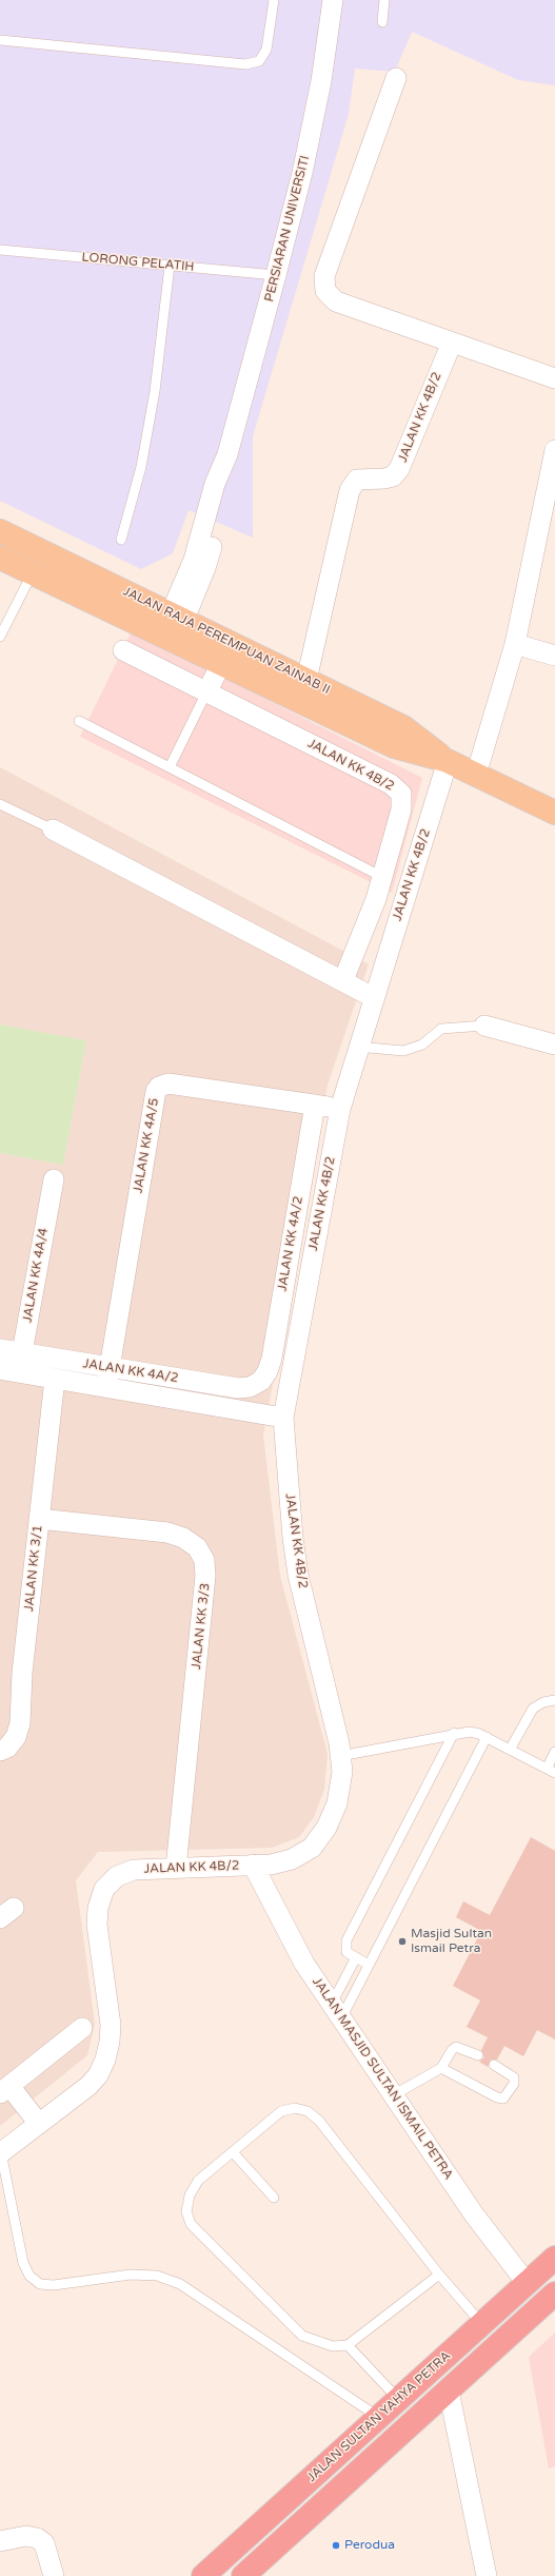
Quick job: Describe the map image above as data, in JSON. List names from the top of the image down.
{
  "streets": {
    "highway": ["JALAN SULTAN YAHYA PETRA"],
    "main road": ["JALAN RAJA PEREMPUAN ZAINAB II"],
    "street": [
      "PERSIARAN UNIVERSITI",
      "JALAN KK 4B/2",
      "JALAN KK 4A/5",
      "JALAN KK 4A/2",
      "JALAN KK 4A/4",
      "JALAN KK 3/1",
      "JALAN KK 3/3",
      "JALAN MASJID SULTAN ISMAIL PETRA"
    ],
    "lane": ["LORONG PELATIH"]
  },
  "crossings": [
    ["PERSIARAN UNIVERSITI", "LORONG PELATIH"],
    ["PERSIARAN UNIVERSITI", "JALAN RAJA PEREMPUAN ZAINAB II"],
    ["JALAN KK 4B/2", "JALAN RAJA PEREMPUAN ZAINAB II"],
    ["JALAN KK 4B/2", "JALAN KK 4A/5"],
    ["JALAN KK 4B/2", "JALAN KK 3/3"],
    ["JALAN KK 4B/2", "JALAN MASJID SULTAN ISMAIL PETRA"],
    ["JALAN KK 4A/5", "JALAN KK 4A/2"],
    ["JALAN KK 4A/2", "JALAN KK 4A/4"],
    ["JALAN KK 3/1", "JALAN KK 3/3"],
    ["JALAN MASJID SULTAN ISMAIL PETRA", "JALAN SULTAN YAHYA PETRA"]
  ],
  "places": ["Masjid Sultan Ismail Petra", "Perodua"]
}
